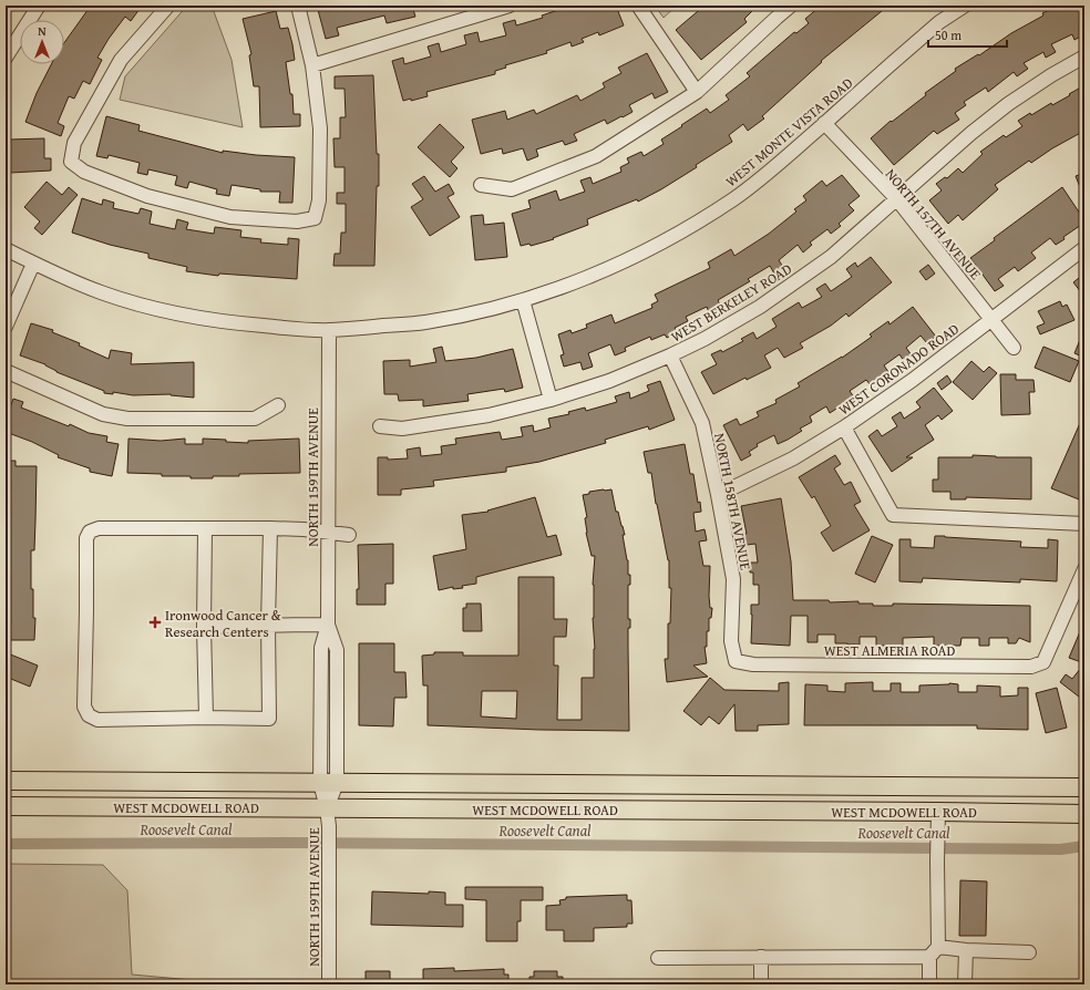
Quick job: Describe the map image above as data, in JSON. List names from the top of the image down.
{
  "streets": {
    "main road": ["WEST MCDOWELL ROAD"],
    "street": [
      "WEST MONTE VISTA ROAD",
      "NORTH 157TH AVENUE",
      "WEST BERKELEY ROAD",
      "WEST CORONADO ROAD",
      "NORTH 159TH AVENUE",
      "NORTH 158TH AVENUE",
      "WEST ALMERIA ROAD"
    ]
  },
  "crossings": [
    ["WEST MONTE VISTA ROAD", "NORTH 157TH AVENUE"],
    ["WEST MONTE VISTA ROAD", "NORTH 159TH AVENUE"],
    ["NORTH 157TH AVENUE", "WEST BERKELEY ROAD"],
    ["NORTH 157TH AVENUE", "WEST CORONADO ROAD"],
    ["WEST BERKELEY ROAD", "NORTH 158TH AVENUE"],
    ["WEST CORONADO ROAD", "NORTH 158TH AVENUE"],
    ["NORTH 159TH AVENUE", "WEST MCDOWELL ROAD"],
    ["NORTH 158TH AVENUE", "WEST ALMERIA ROAD"]
  ],
  "water": ["Roosevelt Canal"],
  "places": {
    "health": ["Ironwood Cancer & Research Centers"]
  },
  "scale_bar": "50 m",
  "north": "top"
}
